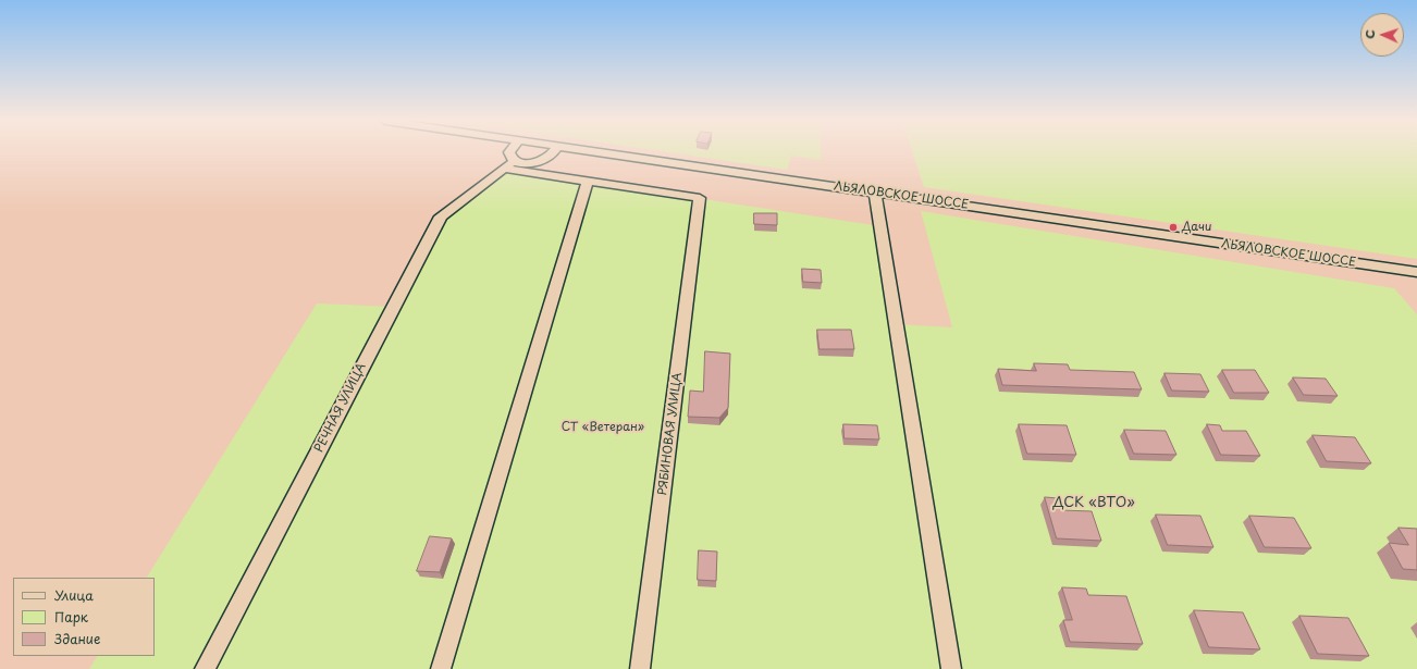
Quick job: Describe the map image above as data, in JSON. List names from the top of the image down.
{
  "streets": {
    "street": ["ЛЬЯЛОВСКОЕ ШОССЕ", "РЕЧНАЯ УЛИЦА", "РЯБИНОВАЯ УЛИЦА"]
  },
  "parks": ["СТ «Ветеран»", "ДСК «ВТО»"],
  "places": ["Дачи"],
  "legend": ["Улица", "Парк", "Здание"],
  "north": "left"
}
